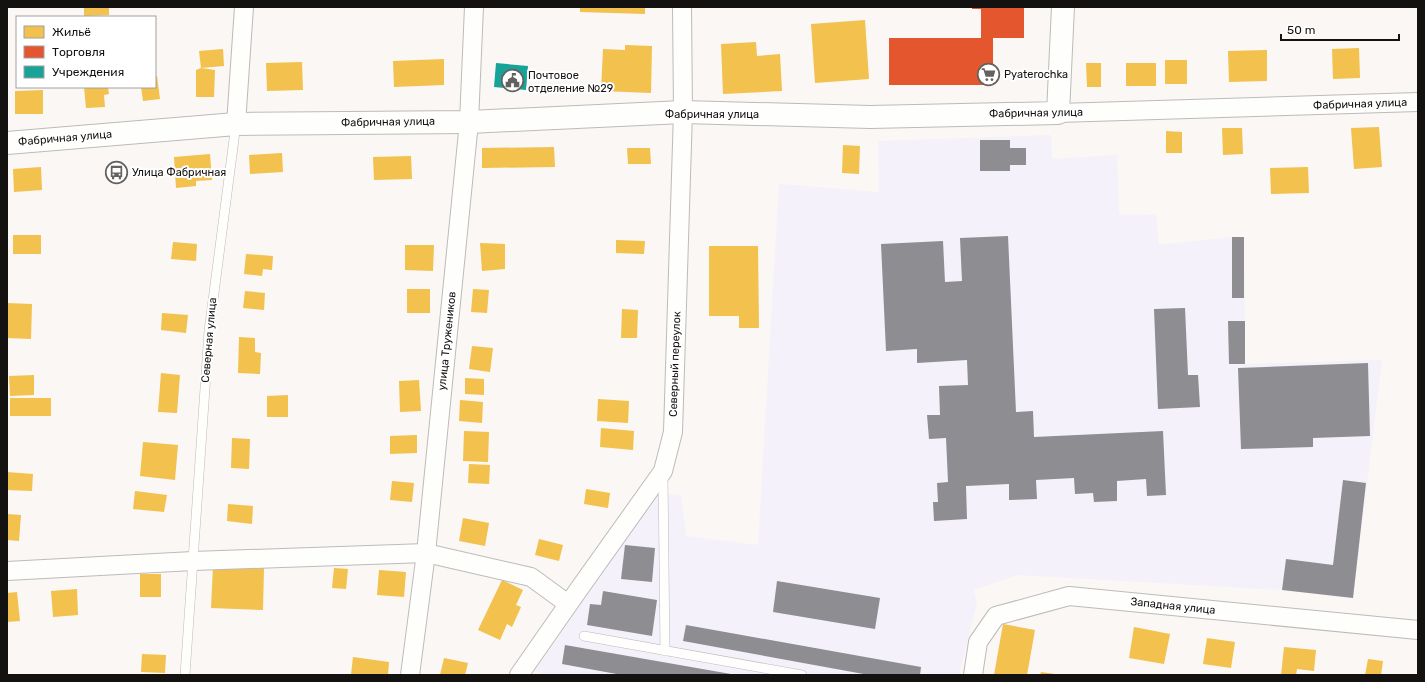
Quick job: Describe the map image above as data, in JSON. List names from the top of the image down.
{
  "streets": {
    "street": [
      "Фабричная улица",
      "Северная улица",
      "улица Тружеников",
      "Северный переулок",
      "Западная улица"
    ]
  },
  "crossings": [
    ["Фабричная улица", "Северная улица"],
    ["Фабричная улица", "улица Тружеников"],
    ["Фабричная улица", "Северный переулок"]
  ],
  "places": {
    "supermarket": ["Pyaterochka"],
    "public building": ["Почтовое отделение №29"],
    "bus stop": ["Улица Фабричная"]
  },
  "legend": ["Жильё", "Торговля", "Учреждения"],
  "scale_bar": "50 m"
}
